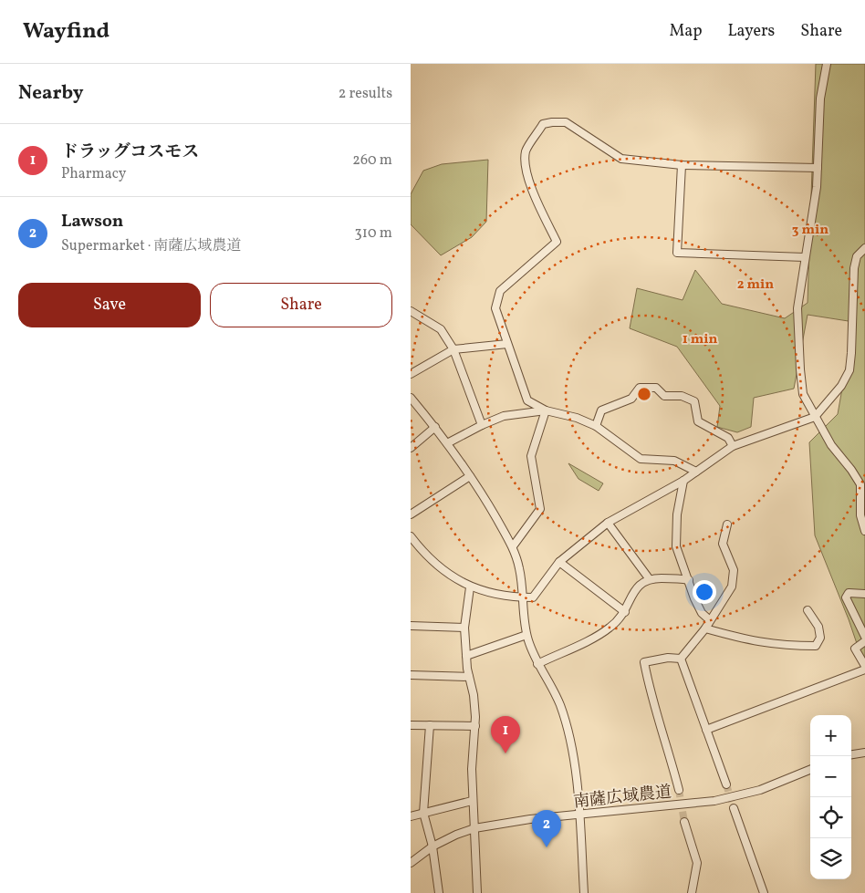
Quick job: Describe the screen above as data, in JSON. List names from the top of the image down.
{
  "streets": {
    "street": ["南薩広域農道"]
  },
  "page": {
    "header": "Wayfind",
    "nav": ["Map", "Layers", "Share"],
    "heading": ["Nearby", "2 results"],
    "list": [
      {
        "mark": "1",
        "name": "ドラッグコスモス",
        "note": "Pharmacy",
        "value": "260 m"
      },
      {
        "mark": "2",
        "name": "Lawson",
        "note": "Supermarket · 南薩広域農道",
        "value": "310 m"
      }
    ],
    "buttons": ["Save", "Share"],
    "map_buttons": ["+", "−"],
    "pins": ["1", "2"]
  },
  "rings": ["3 min", "2 min", "1 min"]
}
